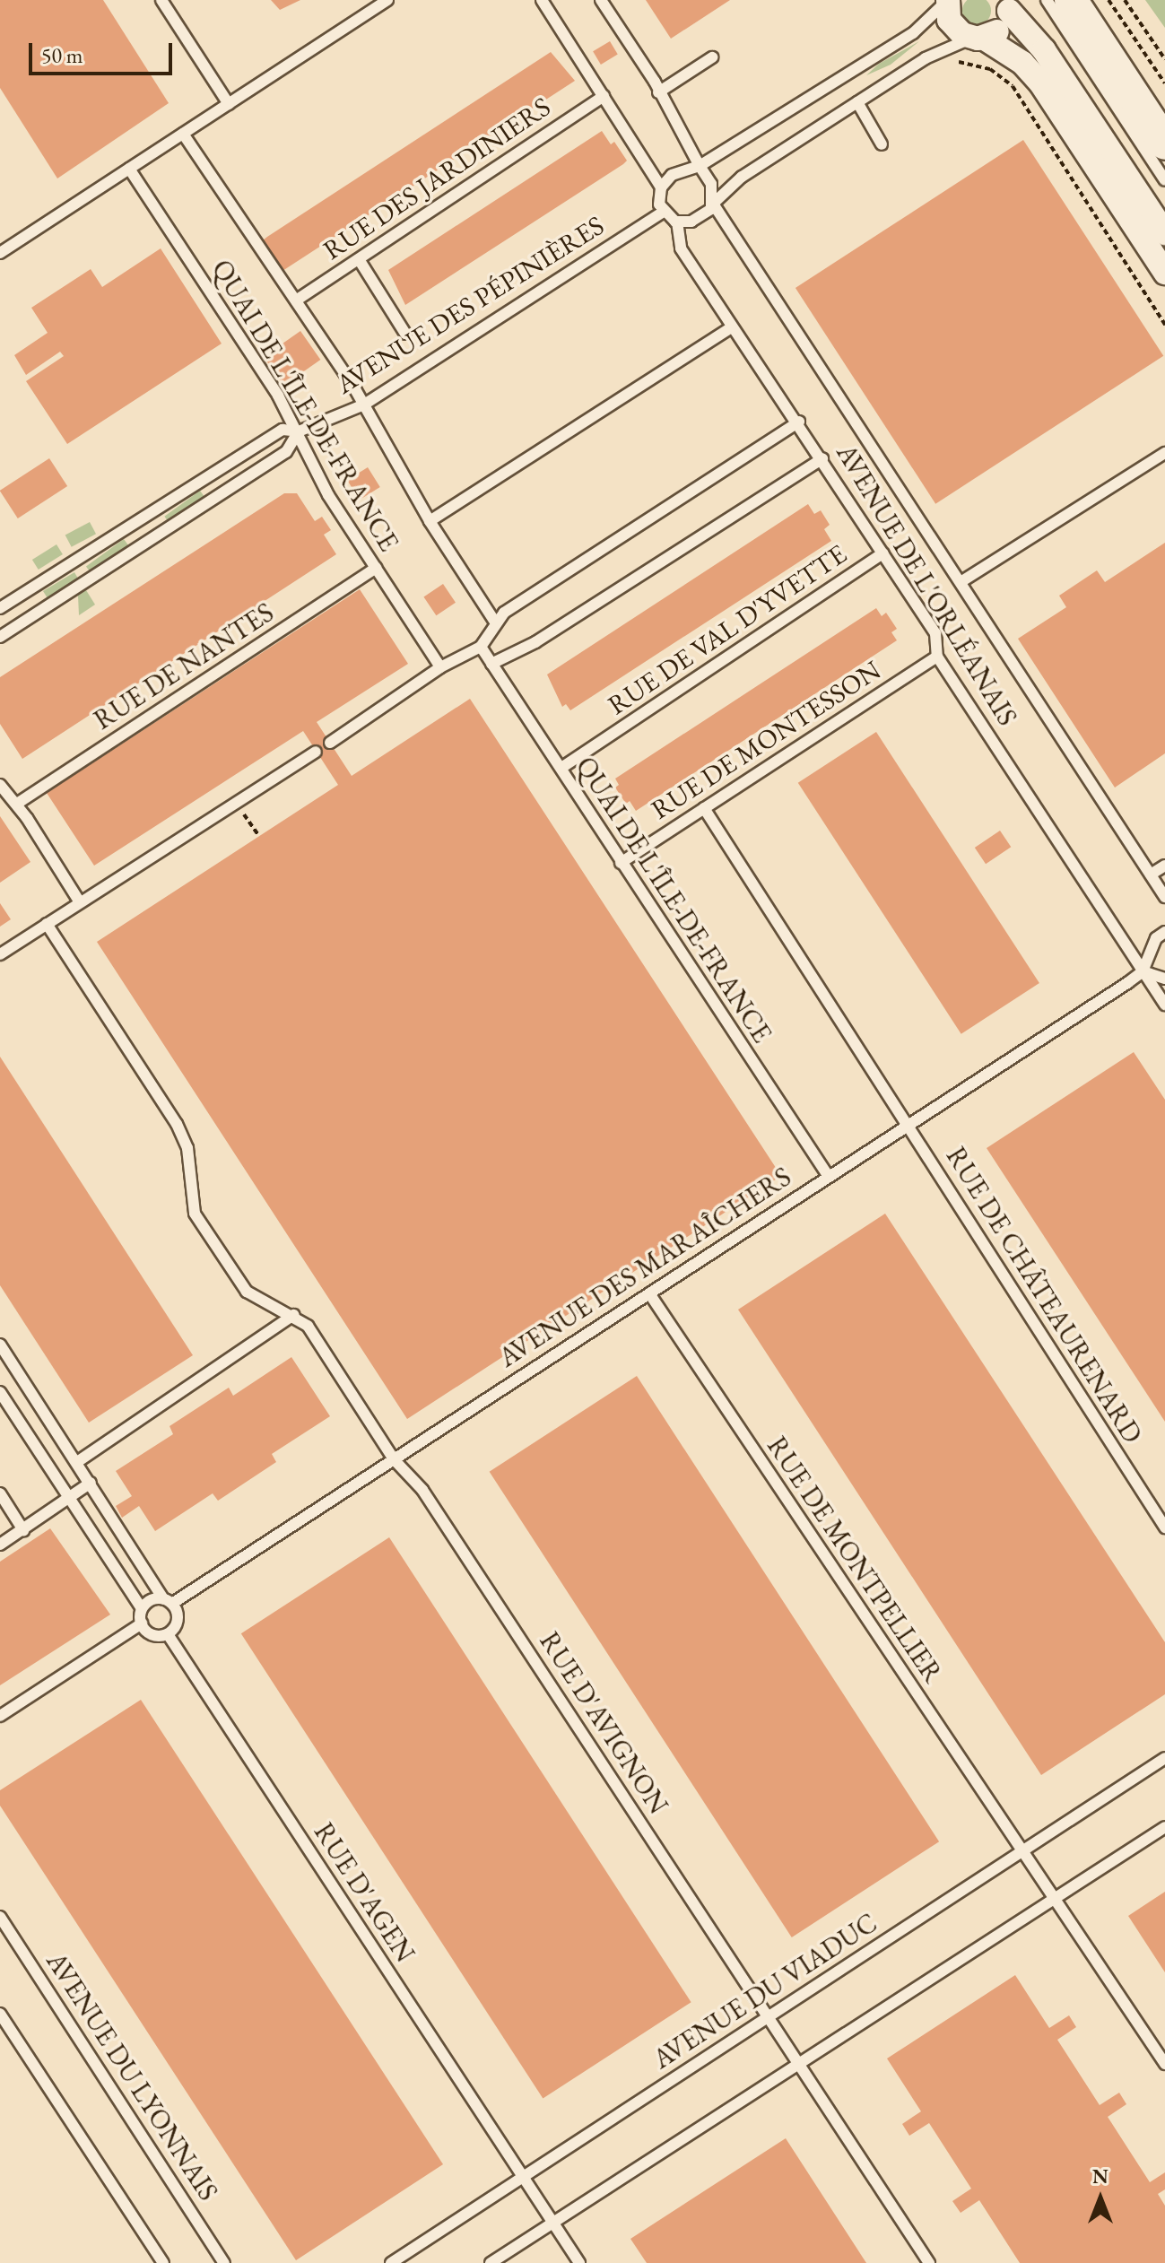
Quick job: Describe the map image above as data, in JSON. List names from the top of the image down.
{
  "streets": {
    "lane": [
      "RUE DES JARDINIERS",
      "AVENUE DES PÉPINIÈRES",
      "QUAI DE L'ÎLE-DE-FRANCE",
      "AVENUE DE L'ORLÉANAIS",
      "RUE DE VAL D'YVETTE",
      "RUE DE NANTES",
      "RUE DE MONTESSON",
      "AVENUE DES MARAÎCHERS",
      "RUE DE CHÂTEAURENARD",
      "RUE DE MONTPELLIER",
      "RUE D'AVIGNON",
      "RUE D'AGEN",
      "AVENUE DU VIADUC",
      "AVENUE DU LYONNAIS"
    ]
  },
  "crossings": [
    ["RUE DES JARDINIERS", "QUAI DE L'ÎLE-DE-FRANCE"],
    ["AVENUE DES PÉPINIÈRES", "QUAI DE L'ÎLE-DE-FRANCE"],
    ["AVENUE DES PÉPINIÈRES", "AVENUE DE L'ORLÉANAIS"],
    ["QUAI DE L'ÎLE-DE-FRANCE", "RUE DE VAL D'YVETTE"],
    ["QUAI DE L'ÎLE-DE-FRANCE", "RUE DE NANTES"],
    ["QUAI DE L'ÎLE-DE-FRANCE", "RUE DE MONTESSON"],
    ["QUAI DE L'ÎLE-DE-FRANCE", "AVENUE DES MARAÎCHERS"],
    ["AVENUE DE L'ORLÉANAIS", "RUE DE VAL D'YVETTE"],
    ["AVENUE DE L'ORLÉANAIS", "RUE DE MONTESSON"],
    ["AVENUE DE L'ORLÉANAIS", "AVENUE DES MARAÎCHERS"],
    ["RUE DE MONTESSON", "RUE DE CHÂTEAURENARD"],
    ["AVENUE DES MARAÎCHERS", "RUE DE CHÂTEAURENARD"],
    ["AVENUE DES MARAÎCHERS", "RUE DE MONTPELLIER"],
    ["AVENUE DES MARAÎCHERS", "RUE D'AVIGNON"],
    ["AVENUE DES MARAÎCHERS", "RUE D'AGEN"],
    ["RUE DE MONTPELLIER", "AVENUE DU VIADUC"],
    ["RUE D'AVIGNON", "AVENUE DU VIADUC"],
    ["RUE D'AGEN", "AVENUE DU VIADUC"]
  ],
  "scale_bar": "50 m",
  "north": "top"
}
